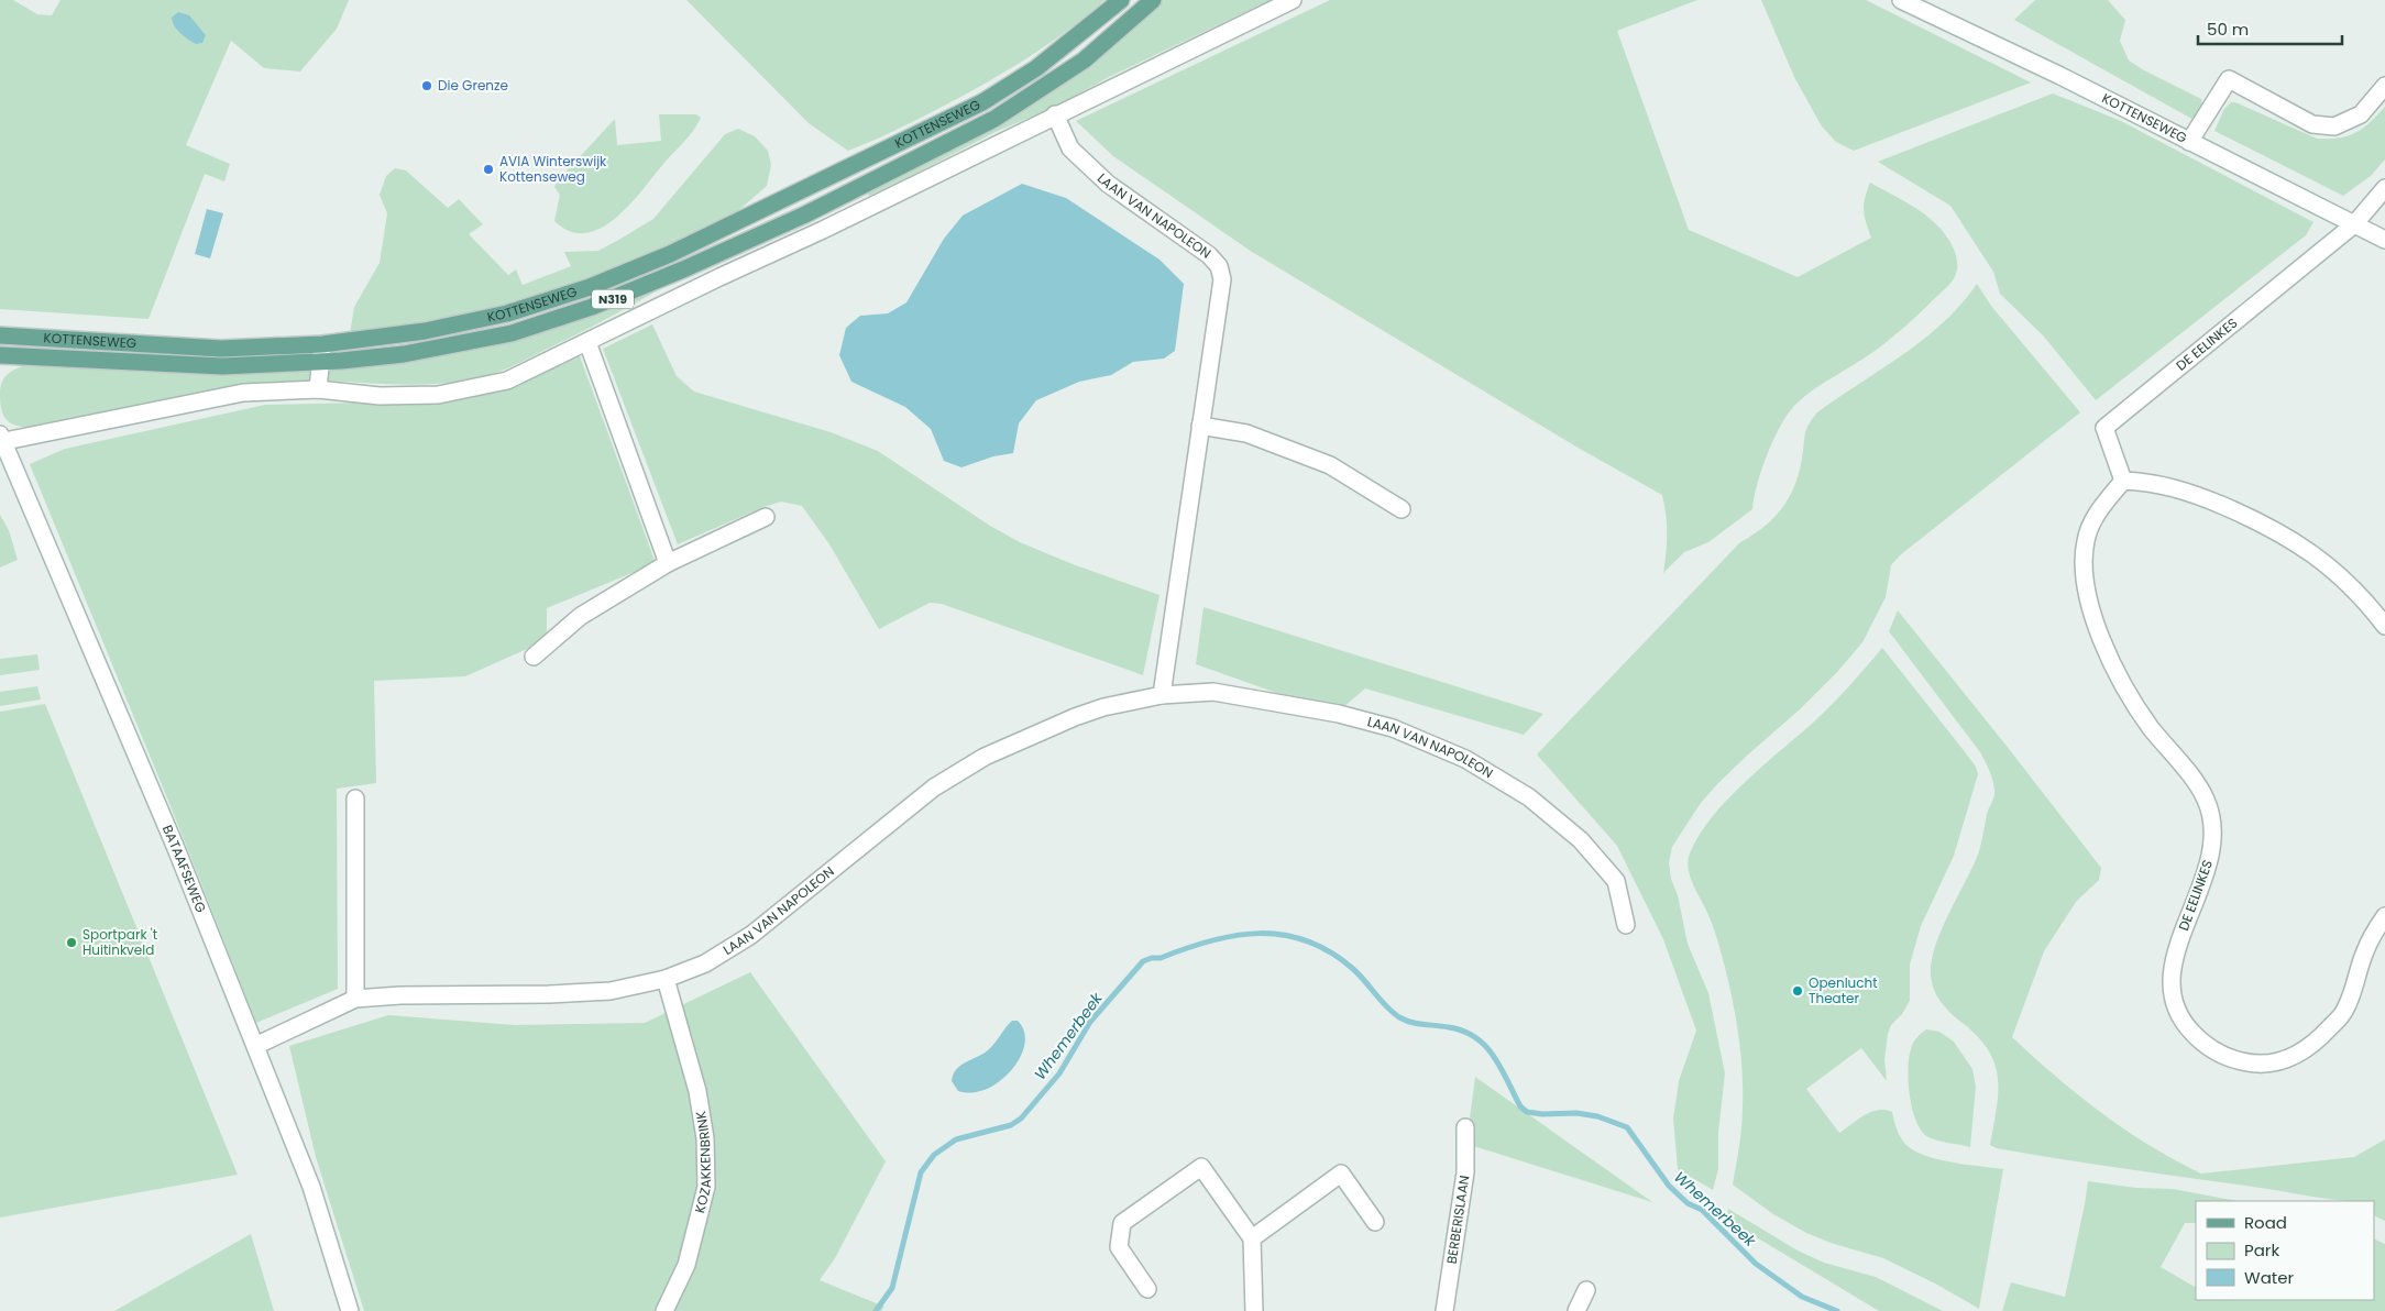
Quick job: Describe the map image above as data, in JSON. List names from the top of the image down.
{
  "streets": {
    "main road": ["KOTTENSEWEG", "N319"],
    "street": [
      "LAAN VAN NAPOLEON",
      "DE EELINKES",
      "BATAAFSEWEG",
      "KOZAKKENBRINK",
      "BERBERISLAAN"
    ]
  },
  "crossings": [
    ["KOTTENSEWEG", "DE EELINKES"],
    ["LAAN VAN NAPOLEON", "BATAAFSEWEG"],
    ["LAAN VAN NAPOLEON", "KOZAKKENBRINK"]
  ],
  "water": ["Whemerbeek"],
  "places": [
    "Die Grenze",
    "AVIA Winterswijk Kottenseweg",
    "Sportpark 't Huitinkveld",
    "Openlucht Theater"
  ],
  "legend": ["Road", "Park", "Water"],
  "scale_bar": "50 m"
}
